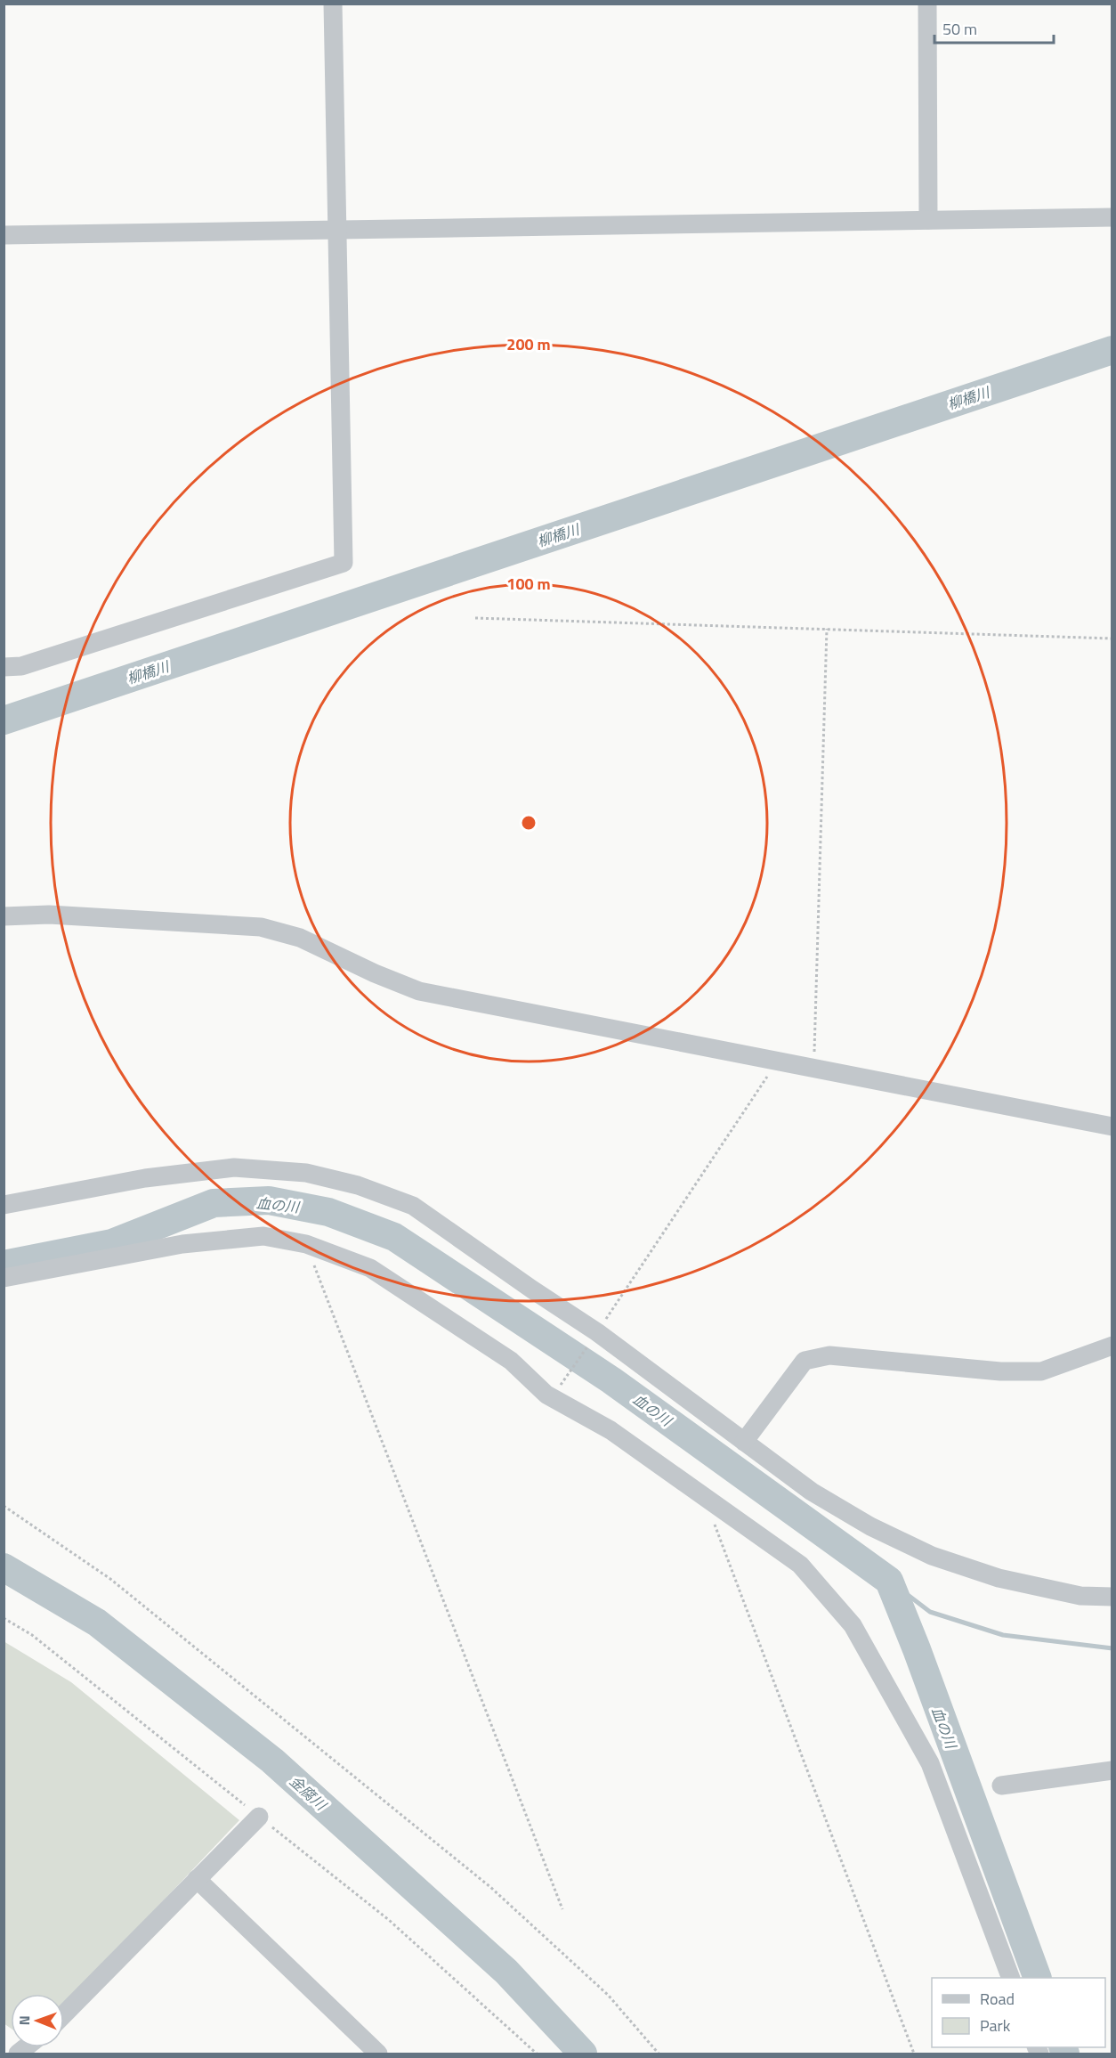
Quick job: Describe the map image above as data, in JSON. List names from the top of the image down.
{
  "water": ["柳橋川", "血の川", "金腐川"],
  "legend": ["Road", "Park"],
  "scale_bar": "50 m",
  "north": "left",
  "rings": ["200 m", "100 m"]
}
